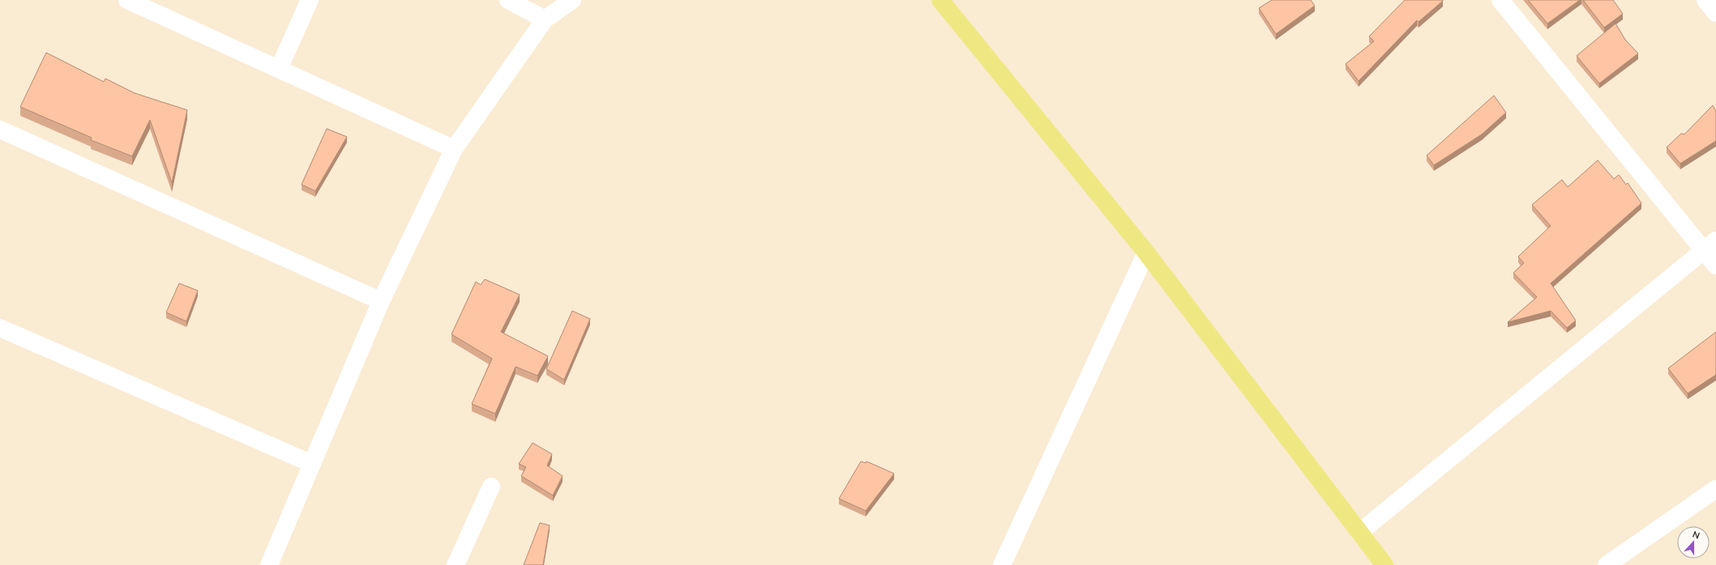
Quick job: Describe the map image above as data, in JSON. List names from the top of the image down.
{
  "north": "top"
}
